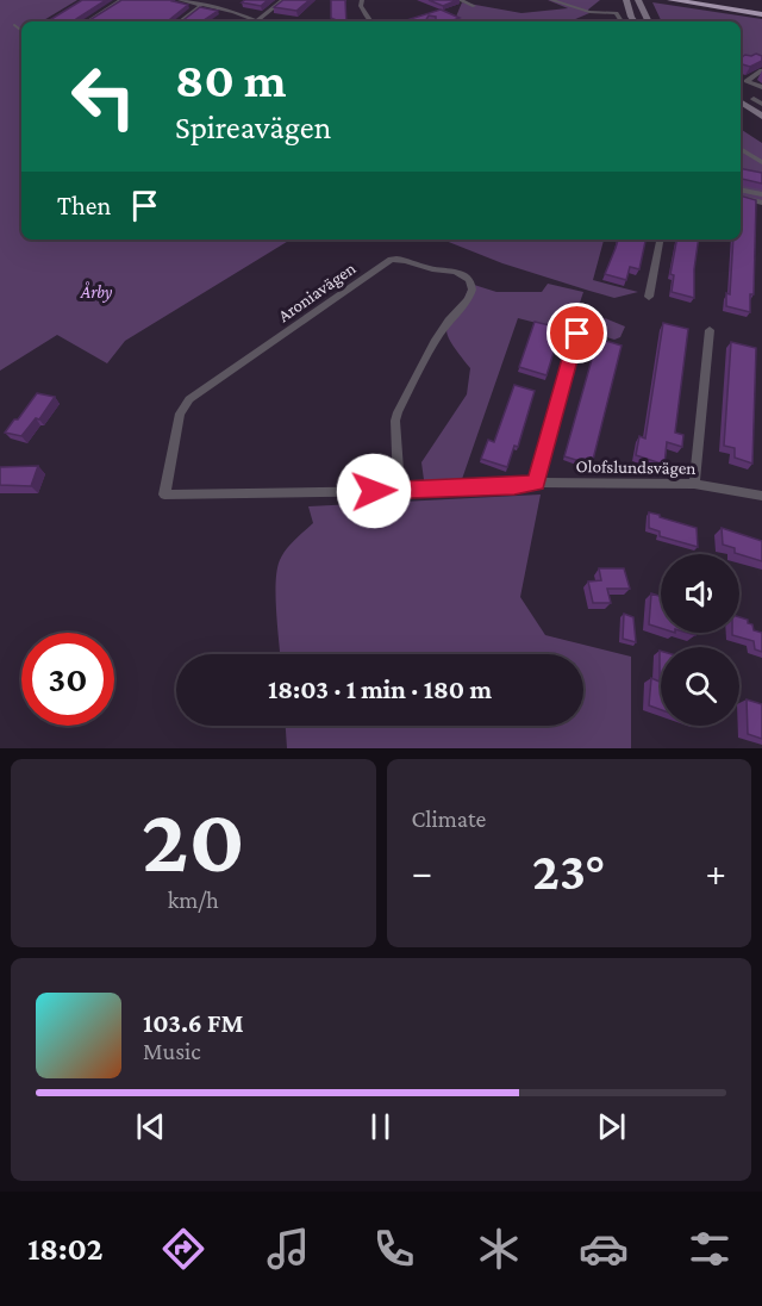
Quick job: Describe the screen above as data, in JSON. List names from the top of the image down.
{
  "streets": {
    "street": ["Aroniavägen", "Olofslundsvägen"]
  },
  "crossings": [
    ["Aroniavägen", "Olofslundsvägen"]
  ],
  "parks": ["Årby"],
  "page": {
    "turn": ["80 m", "Spireavägen"],
    "then": "Then",
    "limit": "30",
    "trip": "18:03 · 1 min · 180 m",
    "tile": [
      ["20", "km/h"],
      "Climate"
    ],
    "heat": ["−", "23°", "+"],
    "song": ["103.6 FM", "Music"],
    "tabs": "18:02"
  }
}
